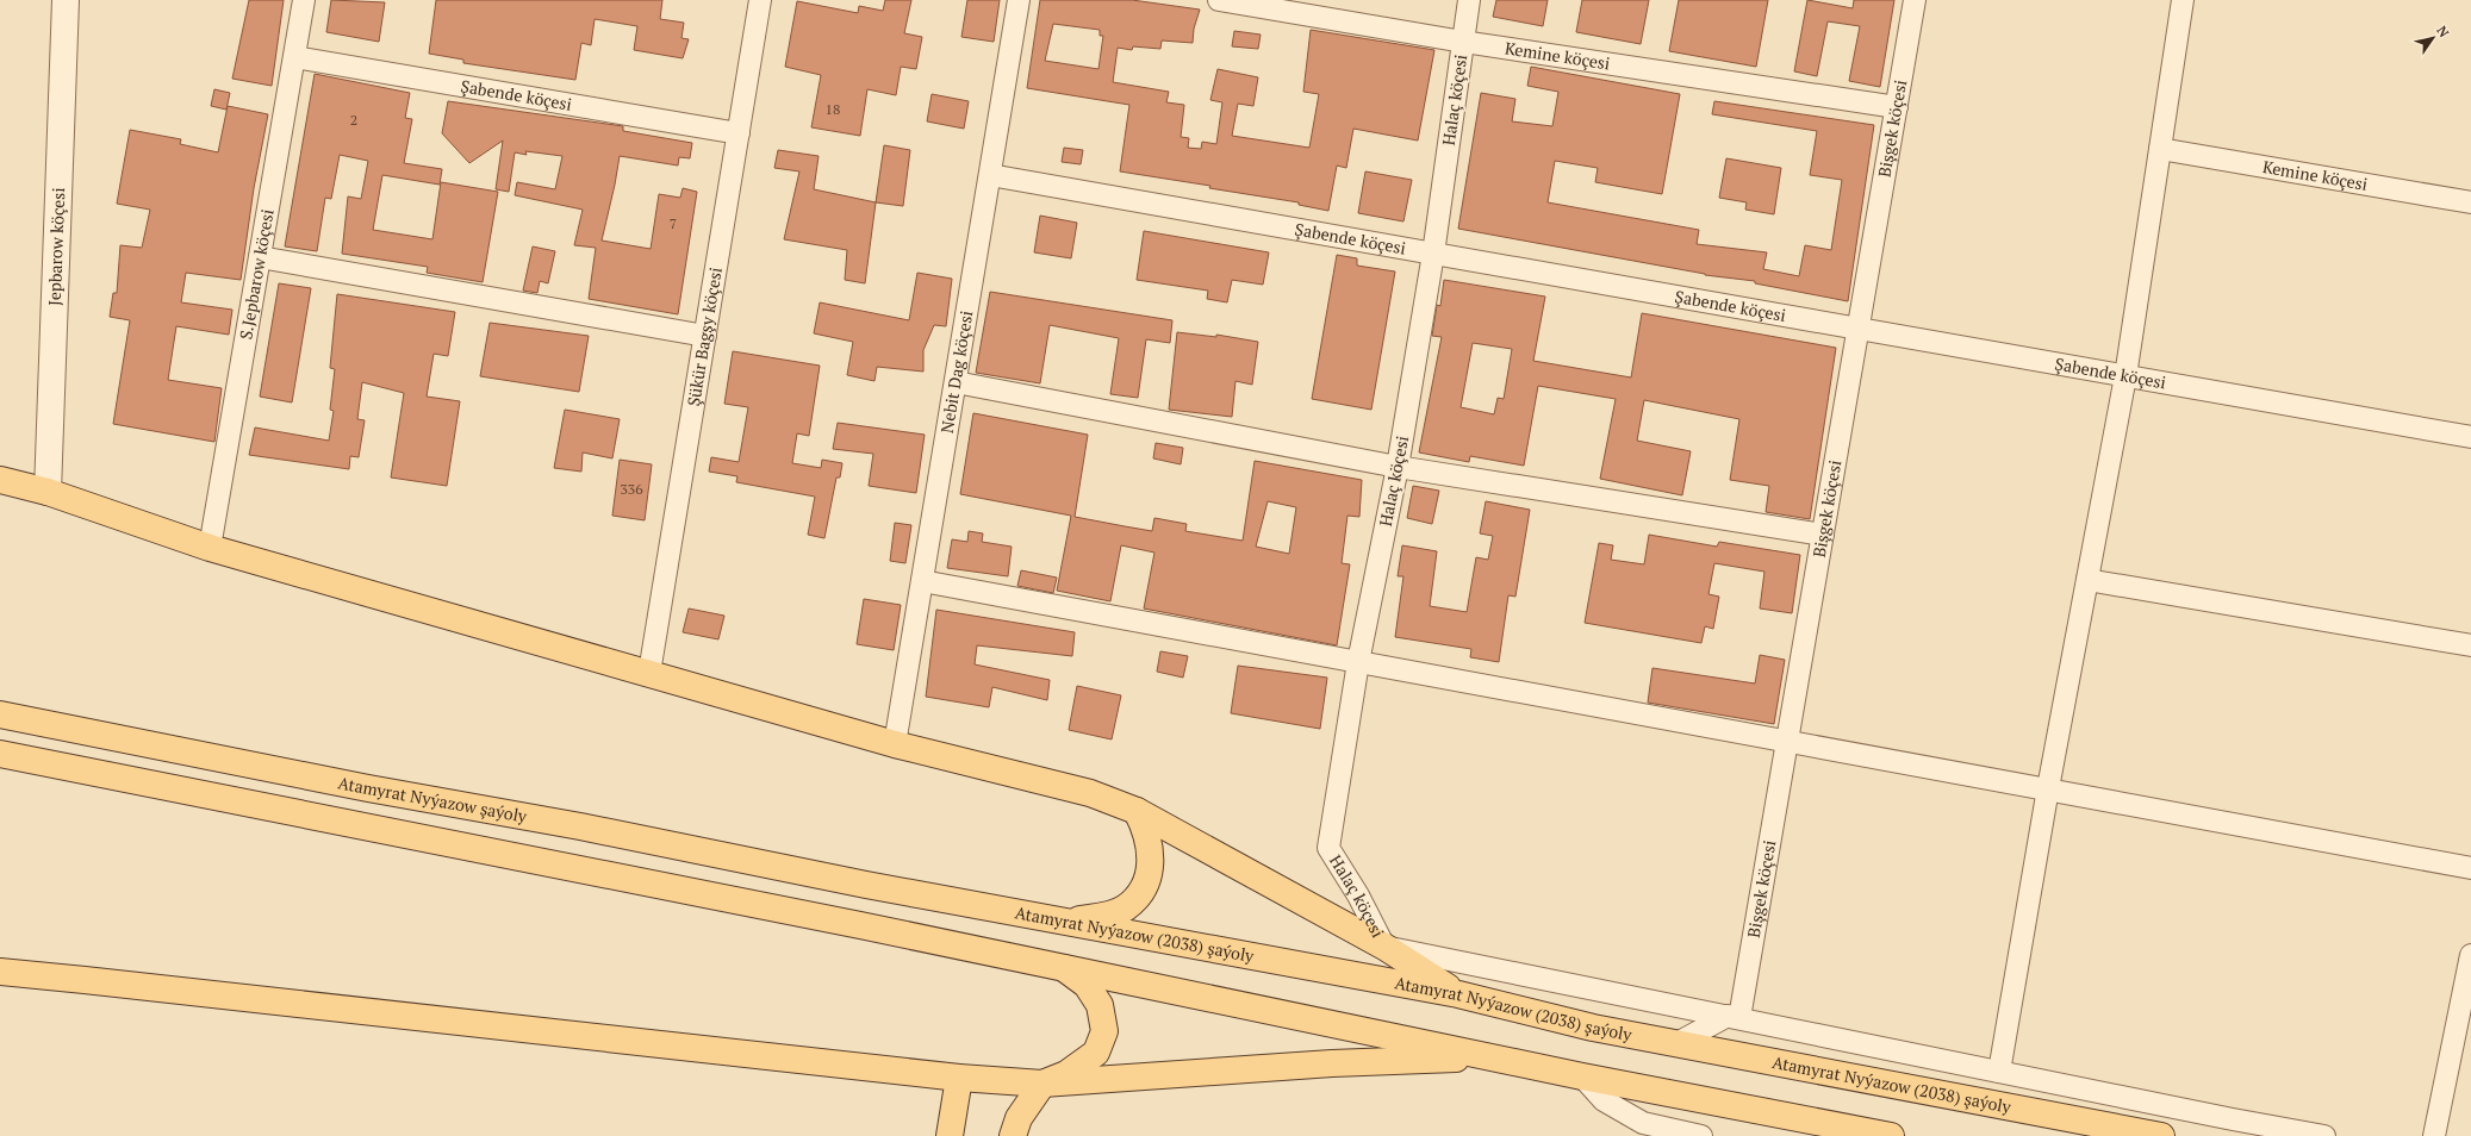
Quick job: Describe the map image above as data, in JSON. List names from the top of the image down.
{
  "streets": {
    "main road": ["Atamyrat Nyýazow şaýoly", "Atamyrat Nyýazow (2038) şaýoly"],
    "street": [
      "Kemine köçesi",
      "Şabende köçesi",
      "Halaç köçesi",
      "Bişgek köçesi",
      "Jepbarow köçesi",
      "S.Jepbarow köçesi",
      "Şükür Bagşy köçesi",
      "Nebit Dag köçesi"
    ]
  },
  "crossings": [
    ["Kemine köçesi", "Halaç köçesi"],
    ["Kemine köçesi", "Bişgek köçesi"],
    ["Şabende köçesi", "Halaç köçesi"],
    ["Şabende köçesi", "Bişgek köçesi"],
    ["Şabende köçesi", "S.Jepbarow köçesi"],
    ["Şabende köçesi", "Şükür Bagşy köçesi"],
    ["Şabende köçesi", "Nebit Dag köçesi"],
    ["Atamyrat Nyýazow şaýoly", "Atamyrat Nyýazow (2038) şaýoly"]
  ],
  "house_numbers": [
    "18",
    "2",
    "7",
    "336"
  ],
  "north": "top right"
}
